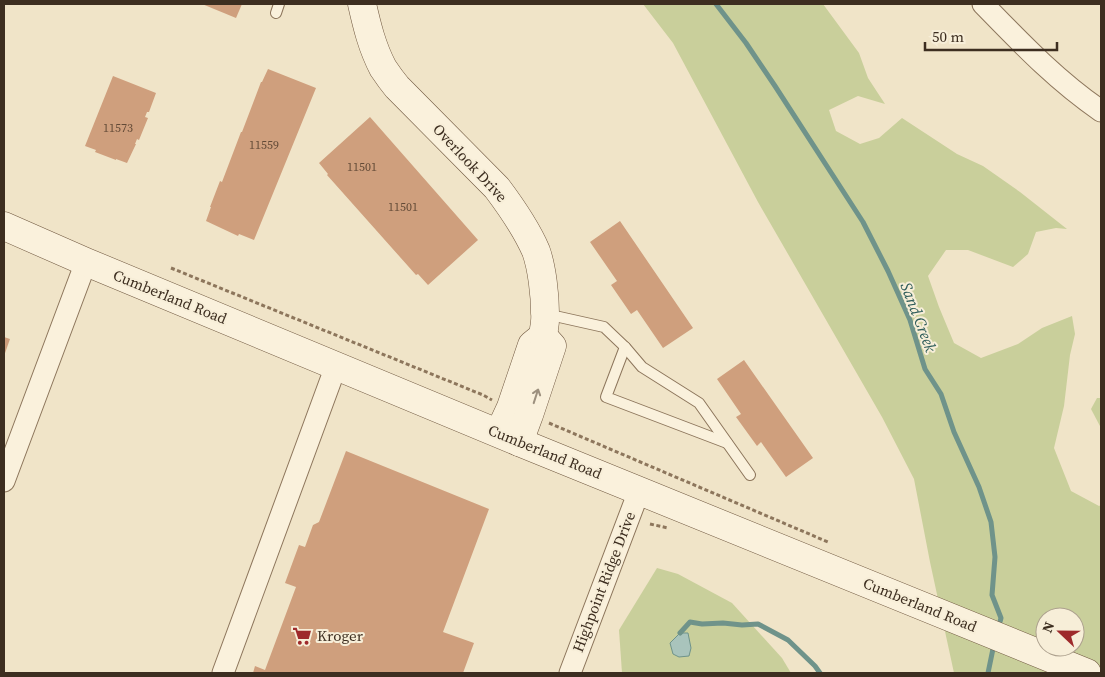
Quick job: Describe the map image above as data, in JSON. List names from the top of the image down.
{
  "streets": {
    "main road": ["Overlook Drive", "Cumberland Road"],
    "street": ["Highpoint Ridge Drive"]
  },
  "crossings": [
    ["Cumberland Road", "Highpoint Ridge Drive"]
  ],
  "water": ["Sand Creek"],
  "places": {
    "supermarket": ["Kroger"]
  },
  "house_numbers": [
    "11573",
    "11559",
    "11501",
    "11501"
  ],
  "scale_bar": "50 m",
  "north": "left"
}
